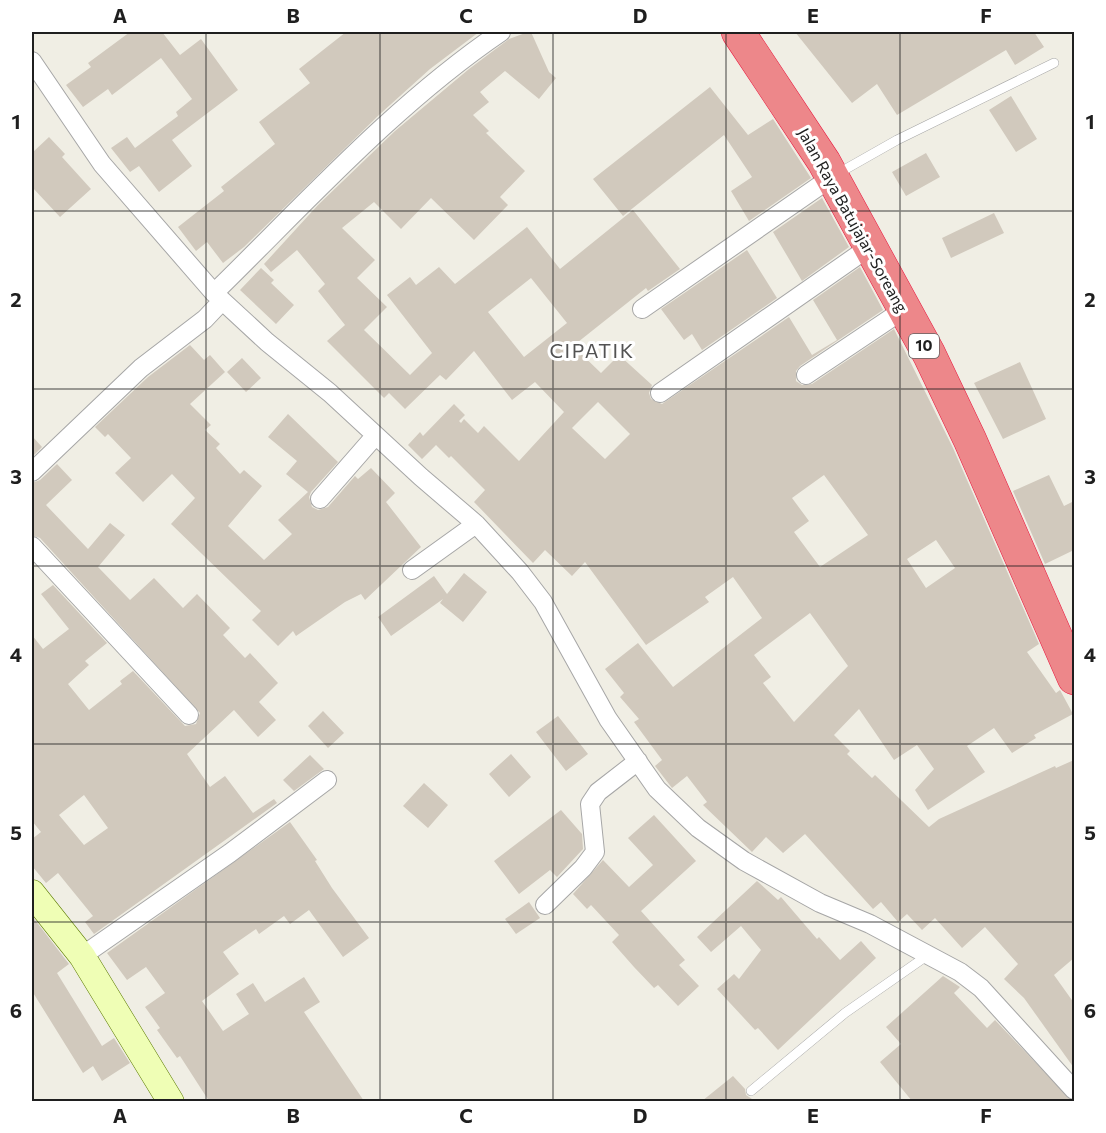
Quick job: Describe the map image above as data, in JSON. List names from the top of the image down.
{
  "streets": {
    "highway": ["Jalan Raya Batujajar-Soreang", "10"]
  },
  "districts": ["CIPATIK"],
  "grid": {
    "columns": [
      "A",
      "B",
      "C",
      "D",
      "E",
      "F"
    ],
    "rows": [
      "1",
      "2",
      "3",
      "4",
      "5",
      "6"
    ]
  }
}
